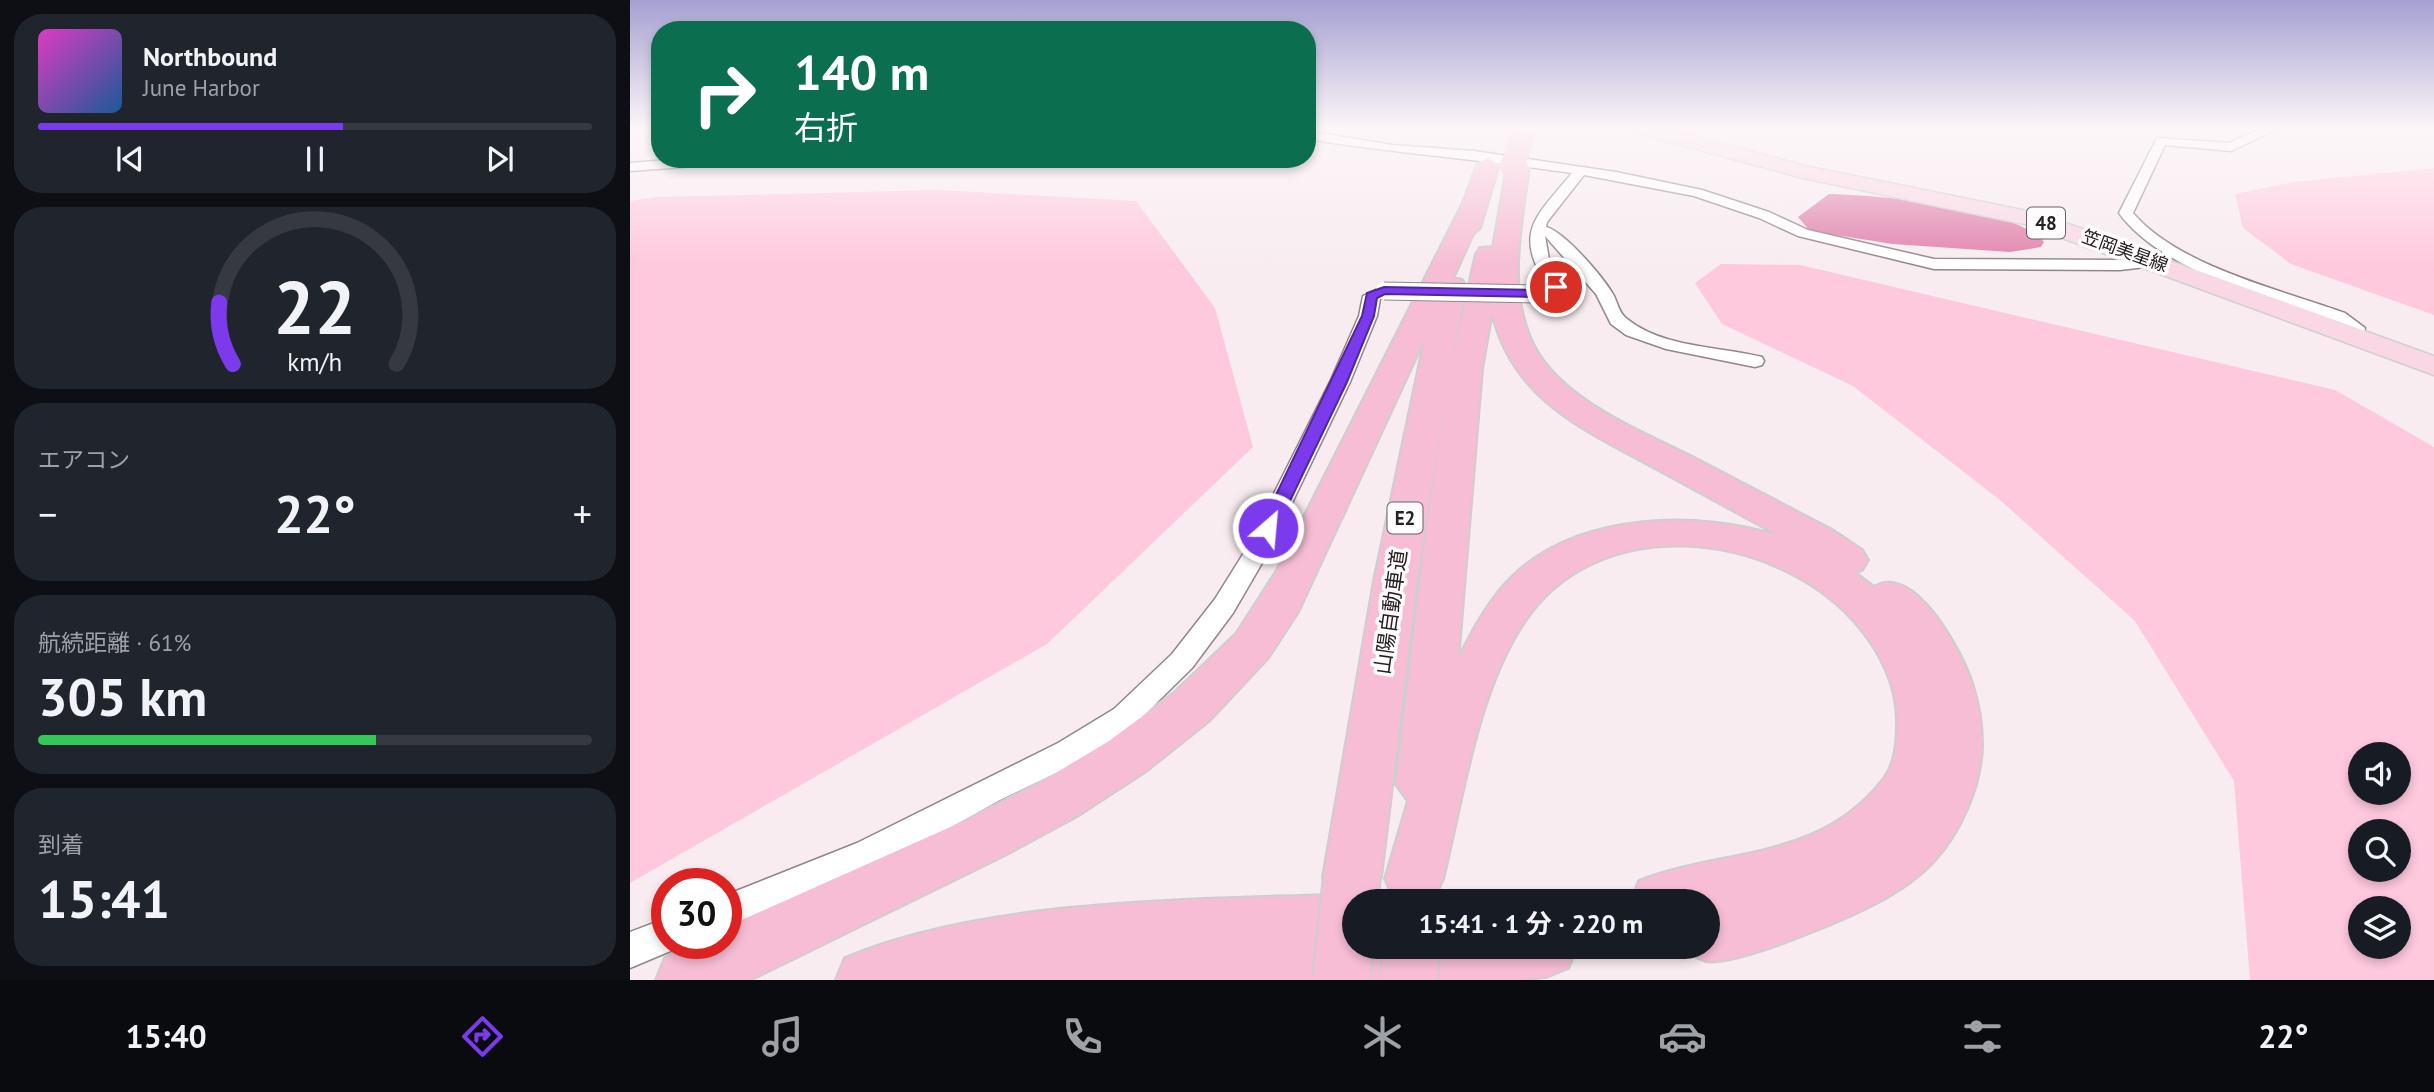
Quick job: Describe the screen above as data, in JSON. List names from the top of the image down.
{
  "streets": {
    "highway": ["E2", "山陽自動車道"],
    "main road": ["48", "笠岡美星線"]
  },
  "page": {
    "turn": ["140 m", "右折"],
    "song": ["Northbound", "June Harbor"],
    "tile": [
      "エアコン",
      ["航続距離 · 61%", "305 km"],
      ["到着", "15:41"]
    ],
    "heat": ["−", "22°", "+"],
    "limit": "30",
    "trip": "15:41 · 1 分 · 220 m",
    "tabs": ["15:40", "22°"],
    "gauge": ["22", "km/h"]
  }
}
